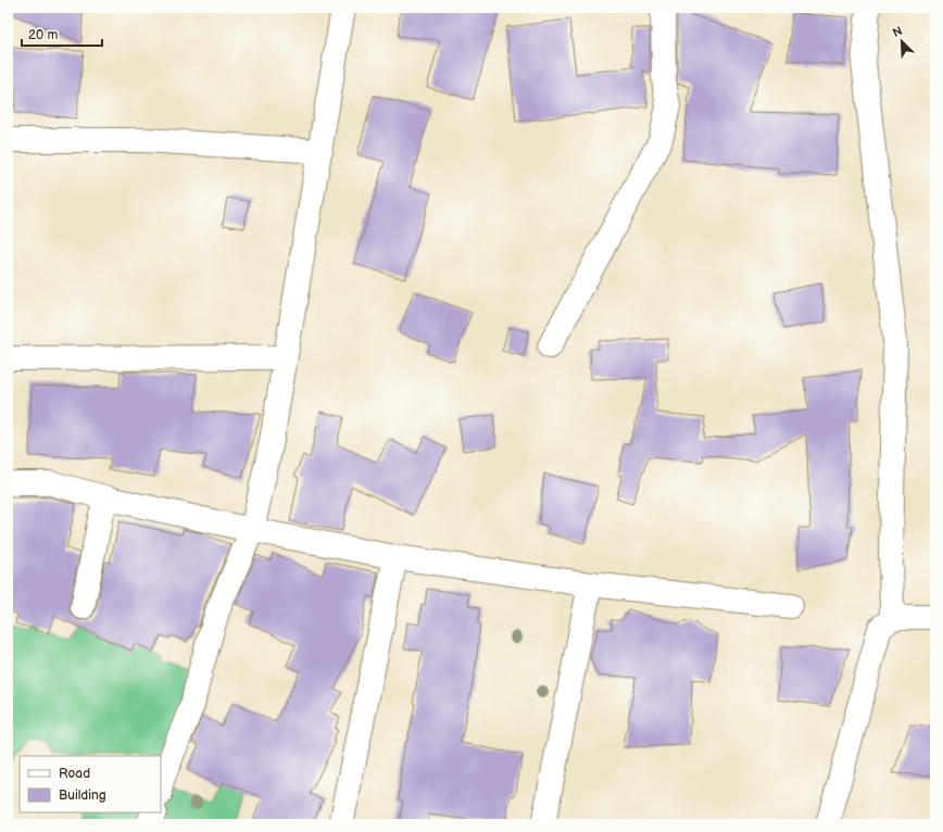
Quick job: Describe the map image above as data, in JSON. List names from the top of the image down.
{
  "legend": ["Road", "Building"],
  "scale_bar": "20 m",
  "north": "top left"
}
